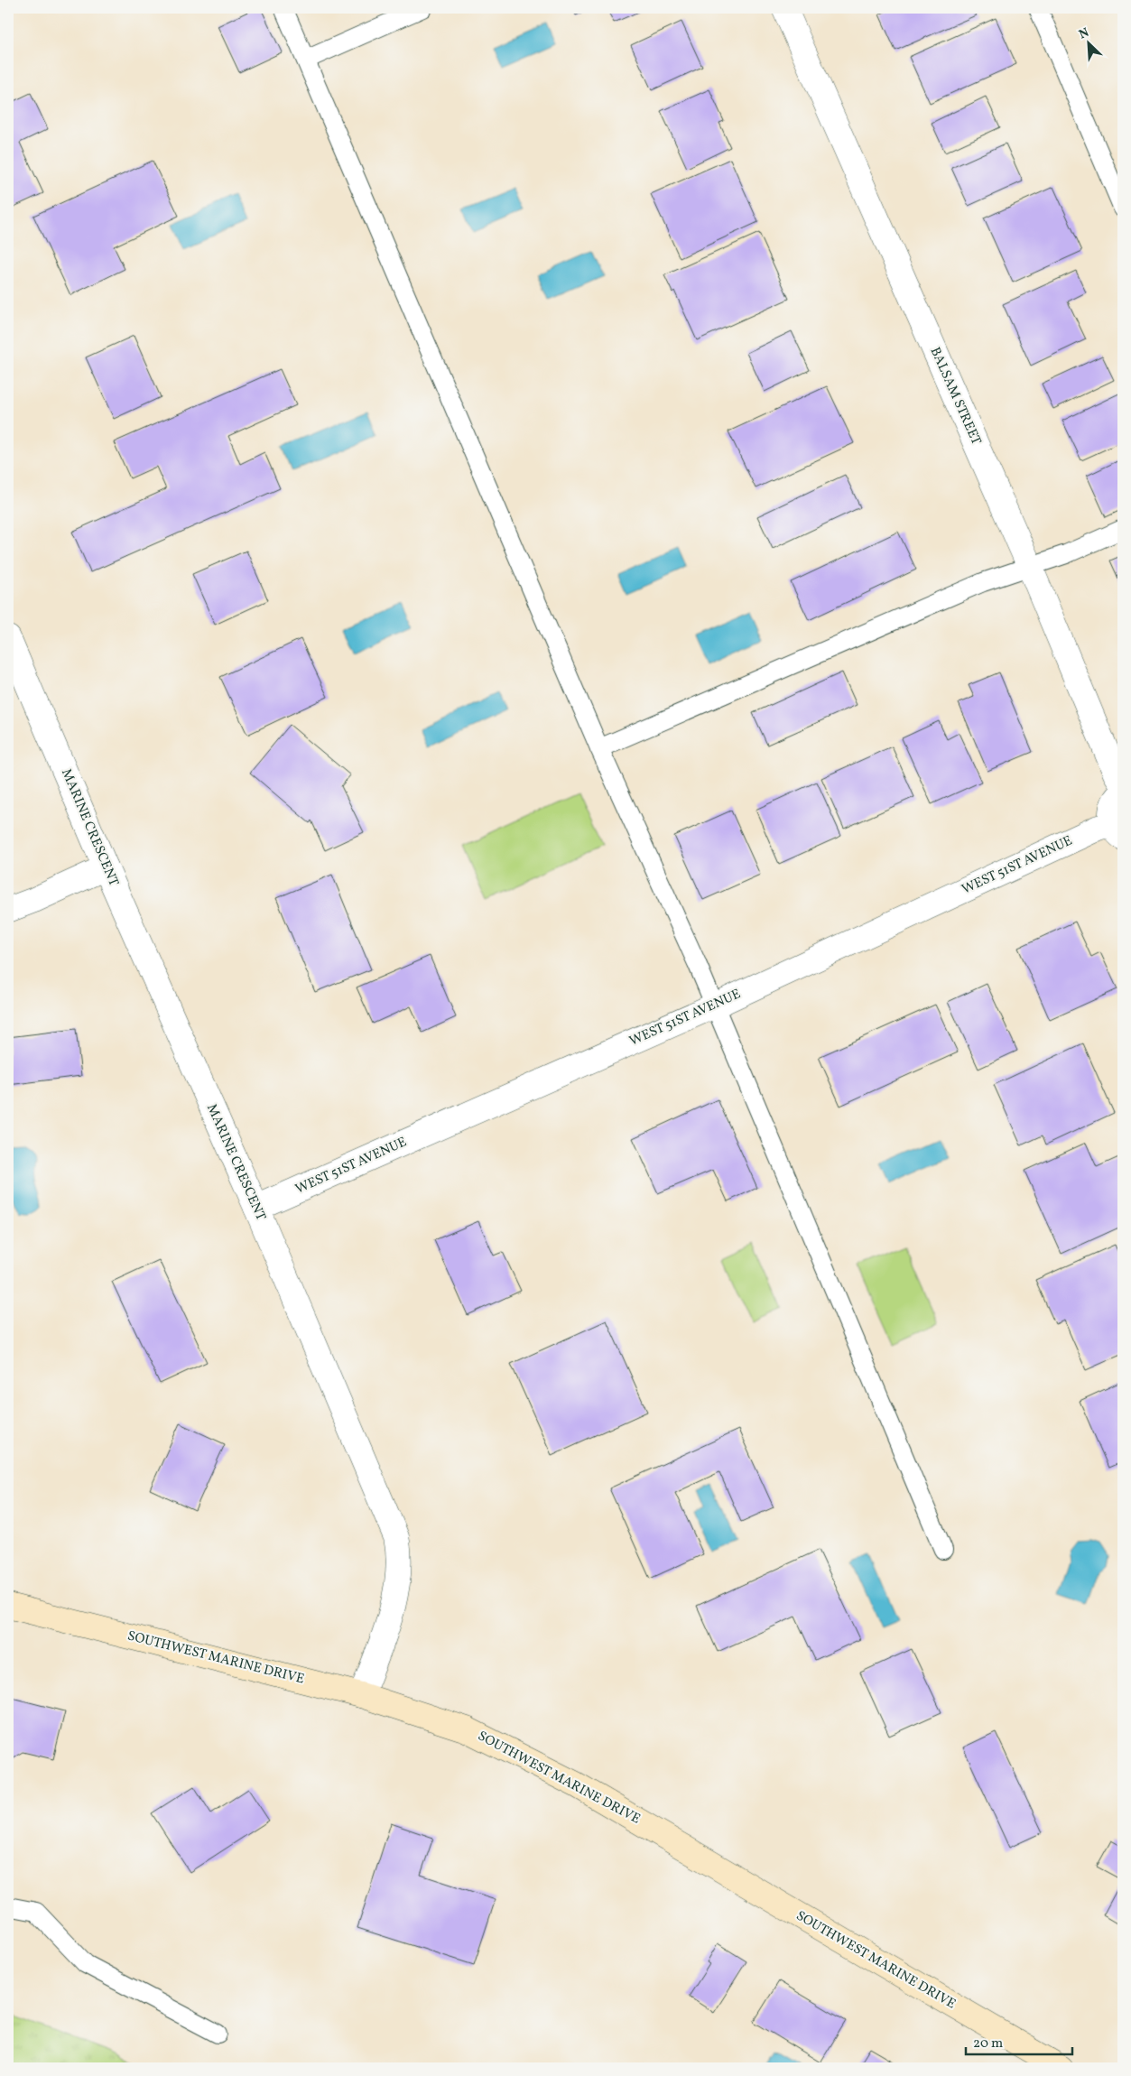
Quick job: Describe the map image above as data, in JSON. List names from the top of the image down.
{
  "streets": {
    "main road": ["SOUTHWEST MARINE DRIVE"],
    "street": ["BALSAM STREET", "MARINE CRESCENT", "WEST 51ST AVENUE"]
  },
  "crossings": [
    ["MARINE CRESCENT", "WEST 51ST AVENUE"],
    ["MARINE CRESCENT", "SOUTHWEST MARINE DRIVE"]
  ],
  "scale_bar": "20 m",
  "north": "top left"
}
